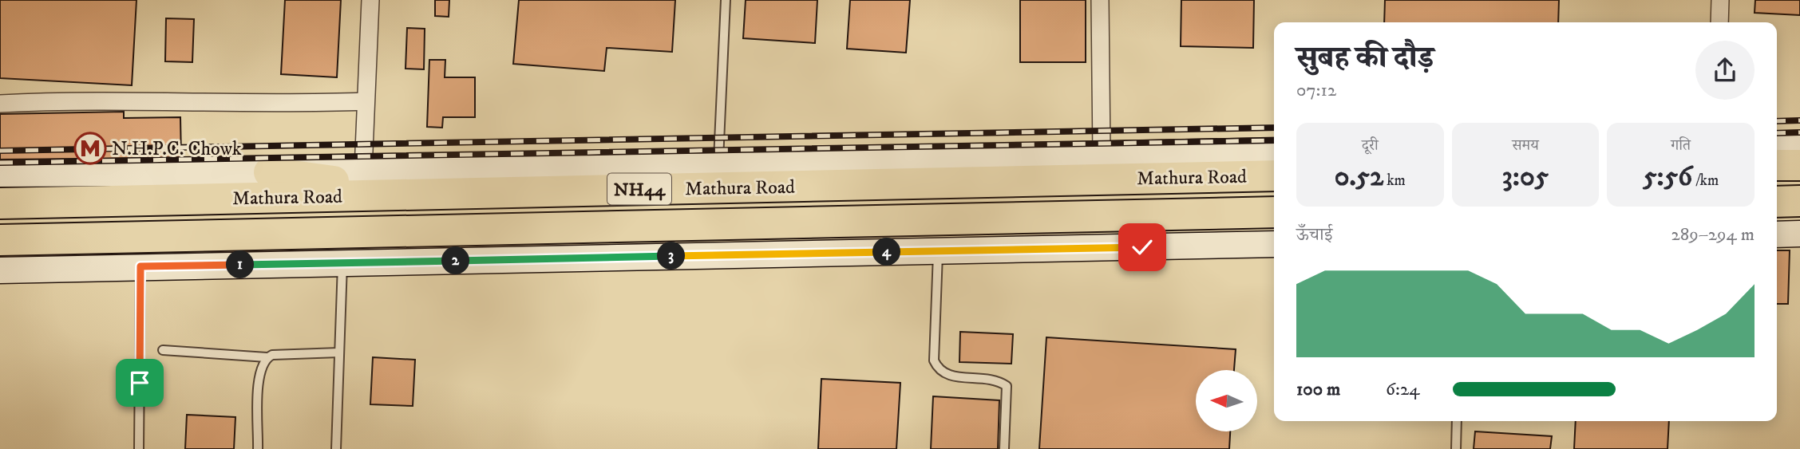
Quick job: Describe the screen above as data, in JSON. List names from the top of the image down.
{
  "streets": {
    "highway": ["Mathura Road", "NH44"]
  },
  "places": {
    "metro station": ["N.H.P.C. Chowk"]
  },
  "north": "left",
  "page": {
    "heading": ["सुबह की दौड़", "07:12"],
    "stats": [
      ["दूरी", "0.52 km"],
      ["समय", "3:05"],
      ["गति", "5:56 /km"]
    ],
    "chart": ["ऊँचाई", "289–294 m"],
    "pins": [
      "4",
      "3",
      "2",
      "1"
    ],
    "list": [
      {
        "name": "100 m",
        "note": "6:24"
      }
    ]
  }
}
